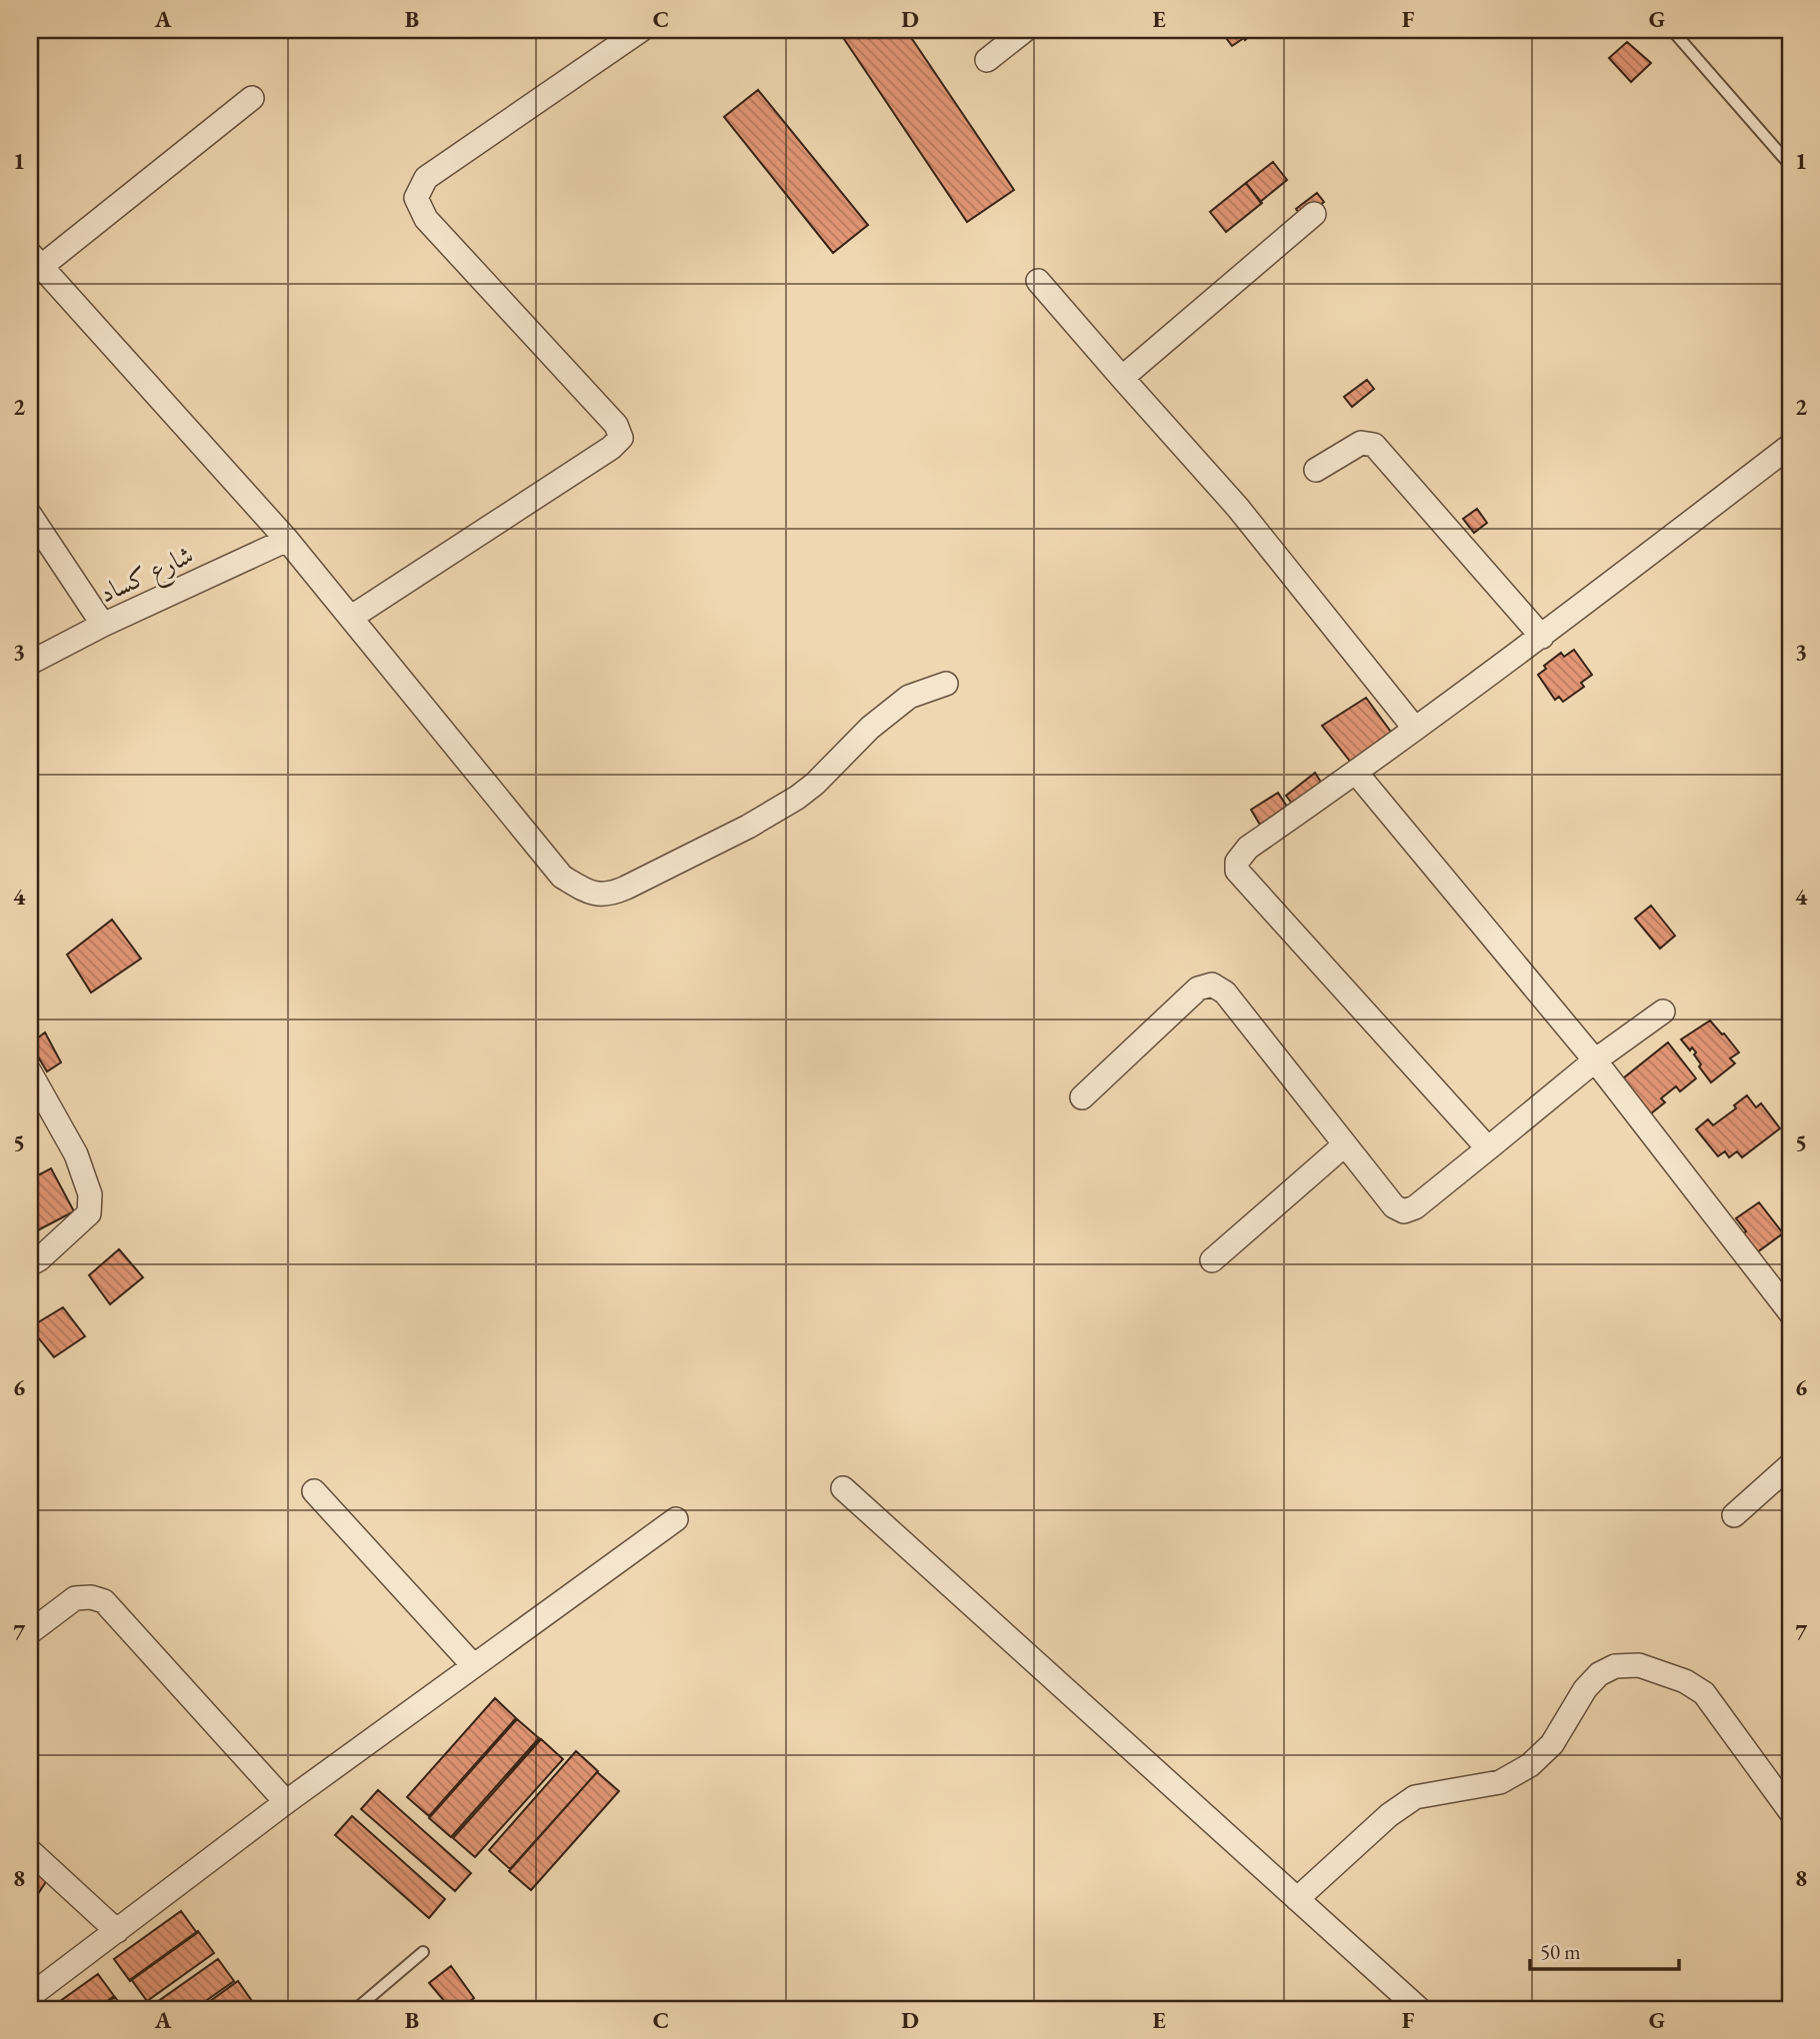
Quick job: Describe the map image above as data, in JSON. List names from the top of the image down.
{
  "streets": {
    "street": ["شارع كساد"]
  },
  "scale_bar": "50 m",
  "grid": {
    "columns": [
      "A",
      "B",
      "C",
      "D",
      "E",
      "F",
      "G"
    ],
    "rows": [
      "1",
      "2",
      "3",
      "4",
      "5",
      "6",
      "7",
      "8"
    ]
  }
}
